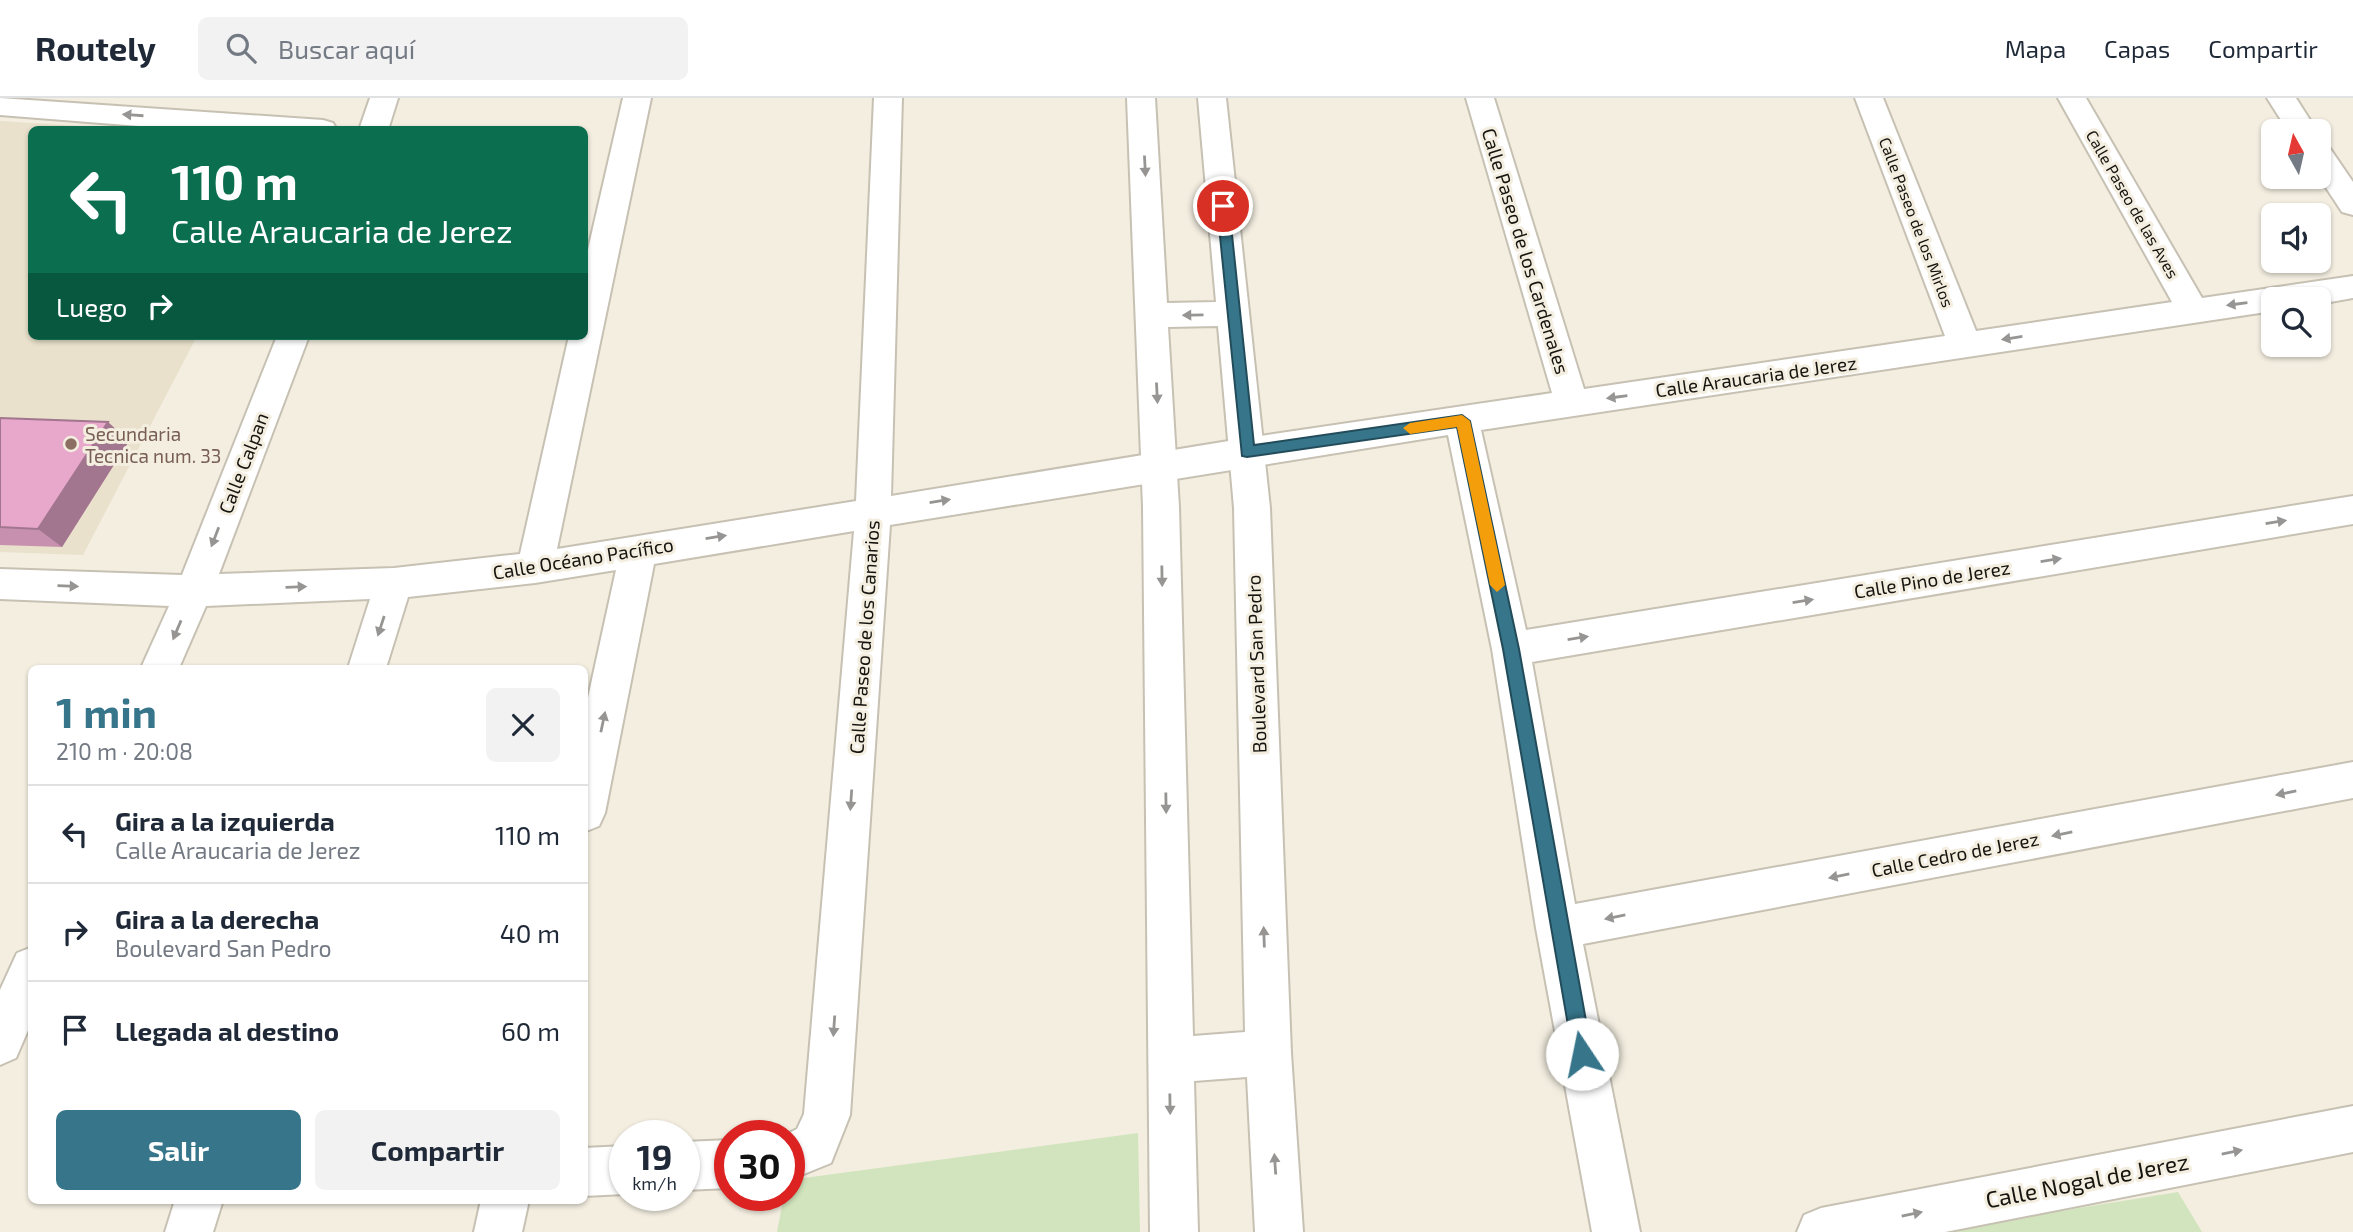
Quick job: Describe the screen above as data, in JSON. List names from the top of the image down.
{
  "streets": {
    "street": [
      "Calle Paseo de las Aves",
      "Calle Paseo de los Mirlos",
      "Calle Paseo de los Cardenales",
      "Calle Araucaria de Jerez",
      "Calle Calpan",
      "Calle Océano Pacífico",
      "Calle Pino de Jerez",
      "Calle Paseo de los Canarios",
      "Boulevard San Pedro",
      "Calle Cedro de Jerez",
      "Calle Nogal de Jerez"
    ]
  },
  "crossings": [
    ["Calle Paseo de las Aves", "Calle Araucaria de Jerez"],
    ["Calle Paseo de los Mirlos", "Calle Araucaria de Jerez"],
    ["Calle Paseo de los Cardenales", "Calle Araucaria de Jerez"],
    ["Calle Araucaria de Jerez", "Calle Océano Pacífico"],
    ["Calle Araucaria de Jerez", "Boulevard San Pedro"],
    ["Calle Calpan", "Calle Océano Pacífico"],
    ["Calle Océano Pacífico", "Calle Paseo de los Canarios"]
  ],
  "one_way": [
    "Calle Araucaria de Jerez",
    "Calle Océano Pacífico",
    "Calle Pino de Jerez",
    "Calle Cedro de Jerez",
    "Calle Nogal de Jerez"
  ],
  "places": ["Secundaria Tecnica num. 33"],
  "north": "top",
  "page": {
    "header": "Routely",
    "search": "Buscar aquí",
    "nav": ["Mapa", "Capas", "Compartir"],
    "turn": ["110 m", "Calle Araucaria de Jerez"],
    "then": "Luego",
    "heading": ["1 min", "210 m · 20:08"],
    "list": [
      {
        "name": "Gira a la izquierda",
        "note": "Calle Araucaria de Jerez",
        "value": "110 m"
      },
      {
        "name": "Gira a la derecha",
        "note": "Boulevard San Pedro",
        "value": "40 m"
      },
      {
        "name": "Llegada al destino",
        "value": "60 m"
      }
    ],
    "buttons": ["Salir", "Compartir"],
    "speed": "19 km/h",
    "limit": "30"
  }
}
